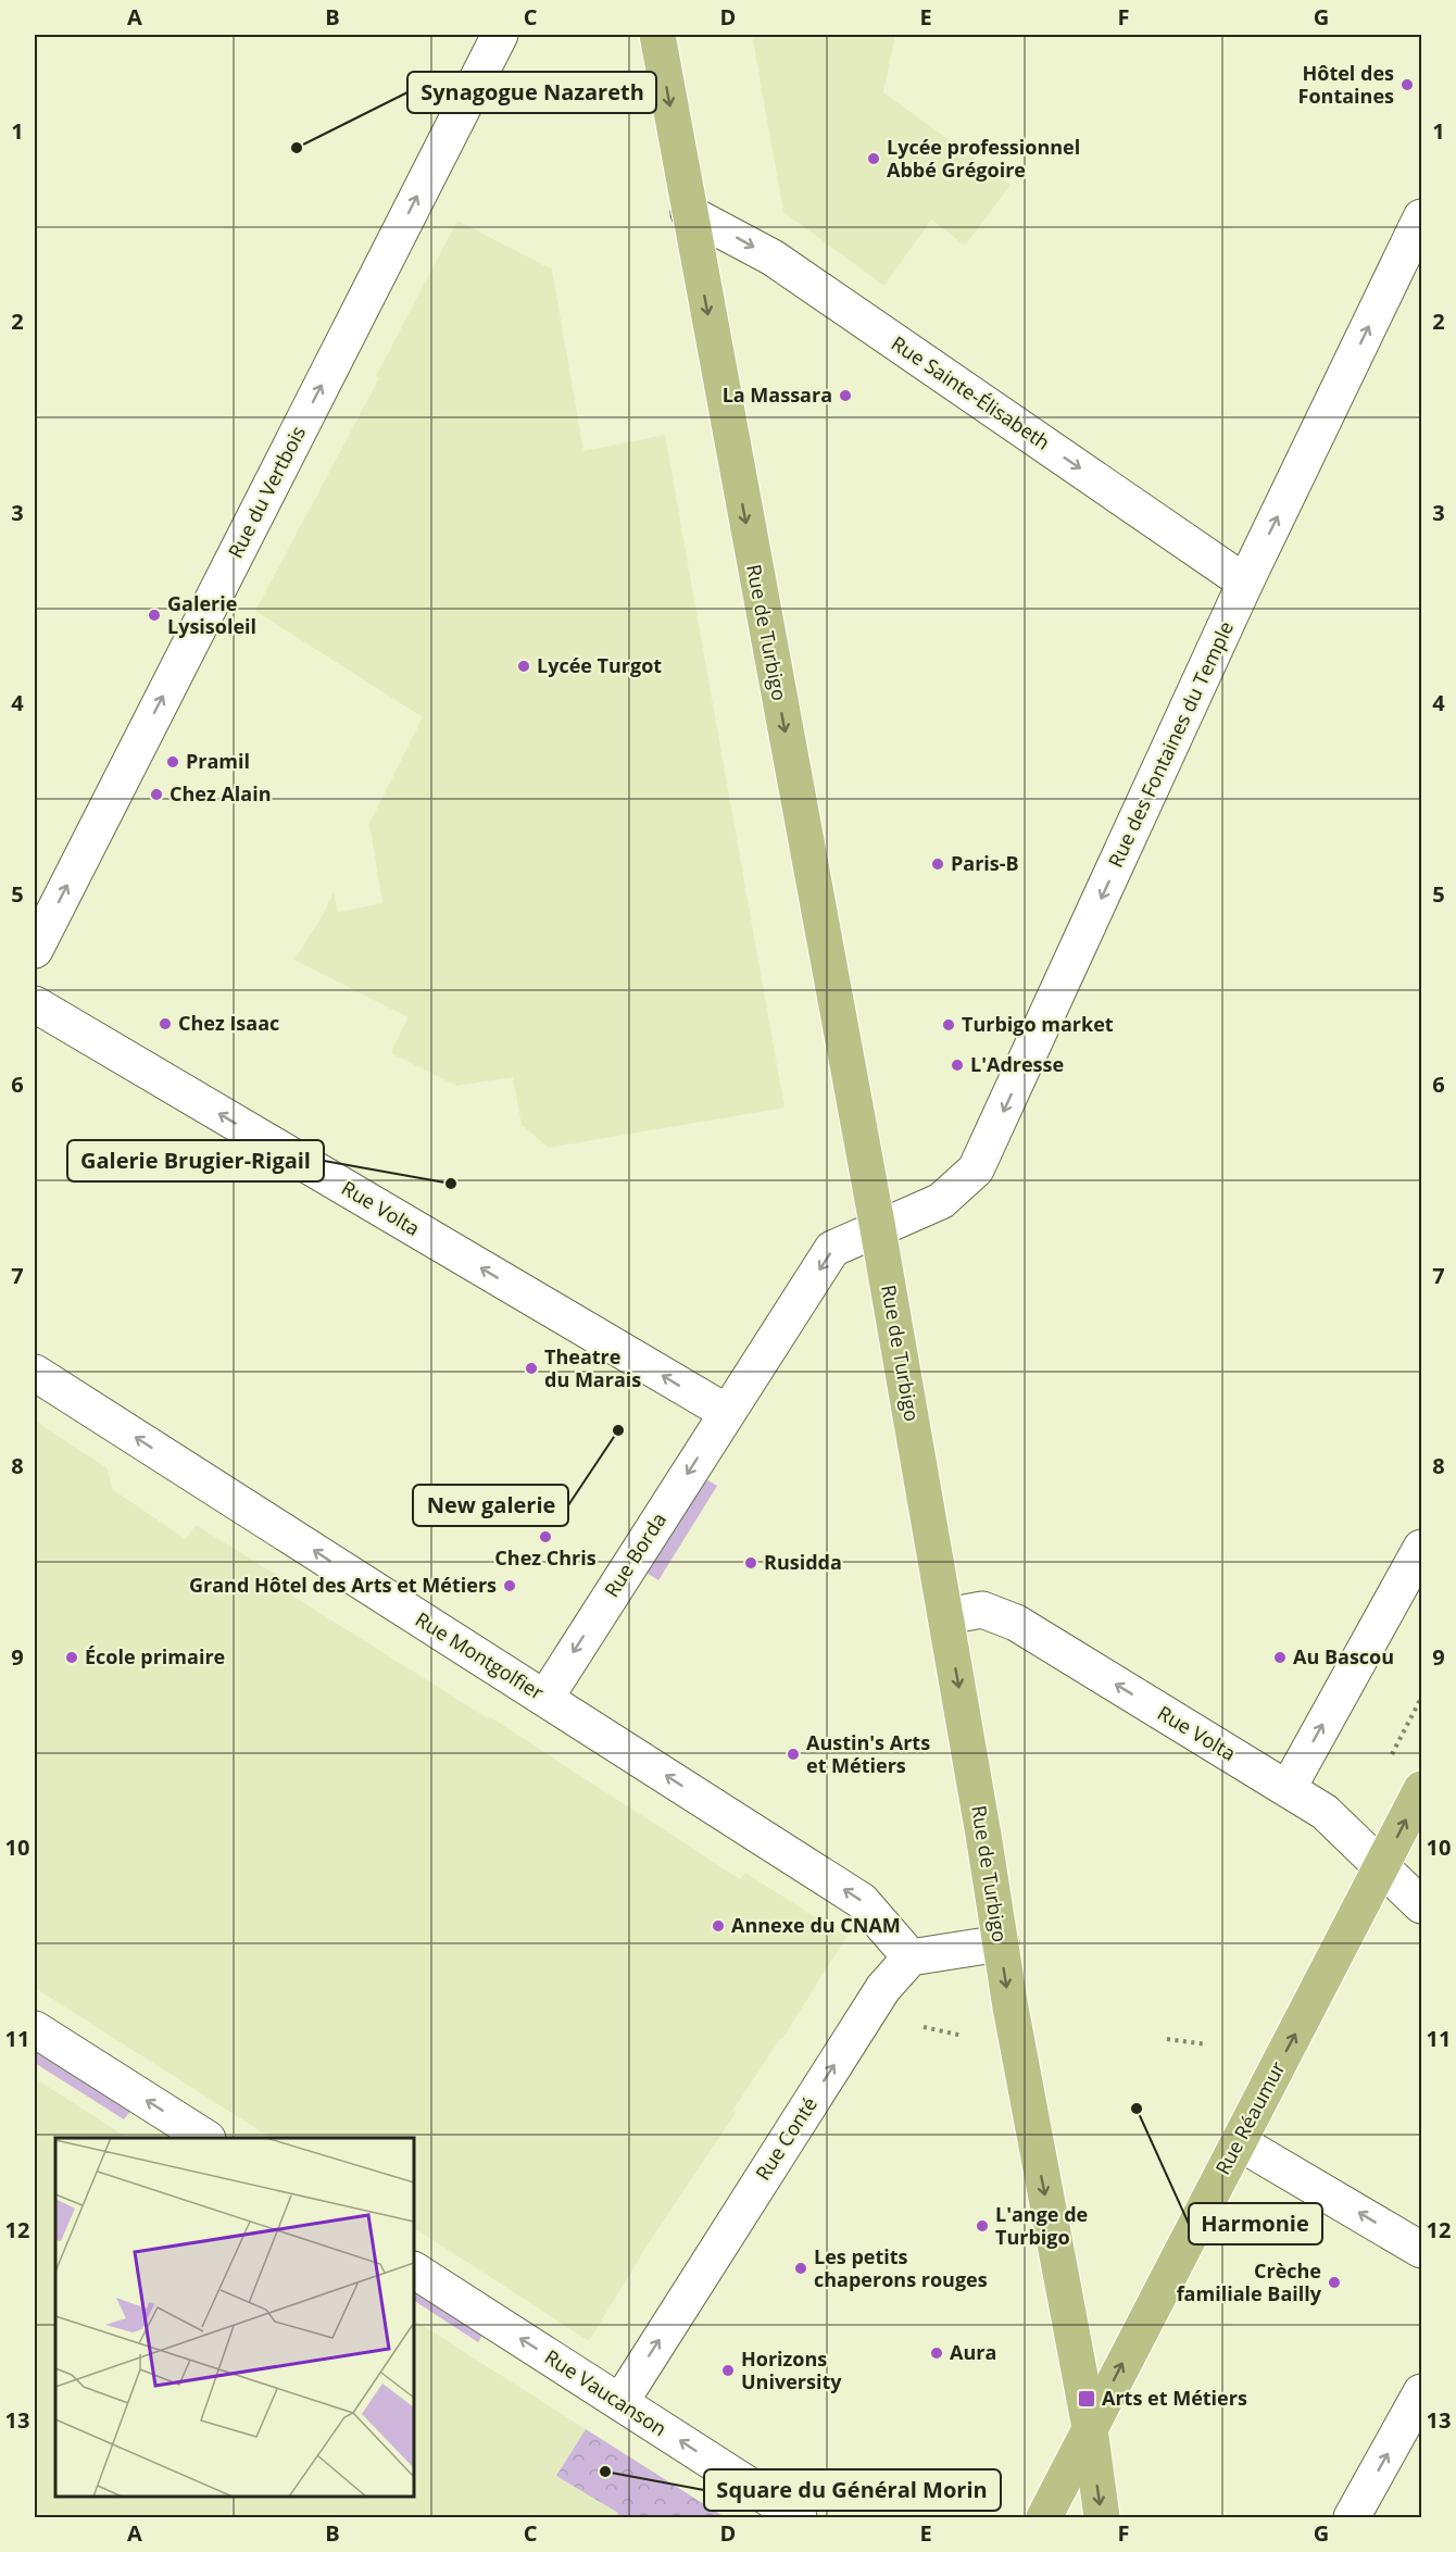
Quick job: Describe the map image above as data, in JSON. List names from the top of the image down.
{
  "streets": {
    "main road": ["Rue de Turbigo", "Rue Réaumur"],
    "street": [
      "Rue Sainte-Élisabeth",
      "Rue du Vertbois",
      "Rue des Fontaines du Temple",
      "Rue Volta",
      "Rue Borda",
      "Rue Montgolfier",
      "Rue Conté",
      "Rue Vaucanson"
    ]
  },
  "crossings": [
    ["Rue Sainte-Élisabeth", "Rue de Turbigo"],
    ["Rue Sainte-Élisabeth", "Rue des Fontaines du Temple"],
    ["Rue de Turbigo", "Rue des Fontaines du Temple"],
    ["Rue de Turbigo", "Rue Volta"],
    ["Rue de Turbigo", "Rue Réaumur"],
    ["Rue Volta", "Rue Borda"],
    ["Rue Volta", "Rue Réaumur"],
    ["Rue Borda", "Rue Montgolfier"],
    ["Rue Montgolfier", "Rue Conté"],
    ["Rue Conté", "Rue Vaucanson"]
  ],
  "one_way": [
    "Rue Sainte-Élisabeth",
    "Rue du Vertbois",
    "Rue de Turbigo",
    "Rue Volta",
    "Rue Borda",
    "Rue Montgolfier",
    "Rue Réaumur",
    "Rue Conté",
    "Rue Vaucanson"
  ],
  "places": {
    "other": [
      "Hôtel des Fontaines",
      "Synagogue Nazareth",
      "Lycée professionnel Abbé Grégoire",
      "La Massara",
      "Galerie Lysisoleil",
      "Lycée Turgot",
      "Pramil",
      "Chez Alain",
      "Paris-B",
      "Chez Isaac",
      "Turbigo market",
      "L'Adresse",
      "Galerie Brugier-Rigail",
      "Theatre du Marais",
      "New galerie",
      "Chez Chris",
      "Rusidda",
      "Grand Hôtel des Arts et Métiers",
      "École primaire",
      "Au Bascou",
      "Austin's Arts et Métiers",
      "Annexe du CNAM",
      "Harmonie",
      "L'ange de Turbigo",
      "Les petits chaperons rouges",
      "Crèche familiale Bailly",
      "Aura",
      "Horizons University",
      "Square du Général Morin"
    ],
    "transit": ["Arts et Métiers"]
  },
  "grid": {
    "columns": [
      "A",
      "B",
      "C",
      "D",
      "E",
      "F",
      "G"
    ],
    "rows": [
      "1",
      "2",
      "3",
      "4",
      "5",
      "6",
      "7",
      "8",
      "9",
      "10",
      "11",
      "12",
      "13"
    ]
  }
}
